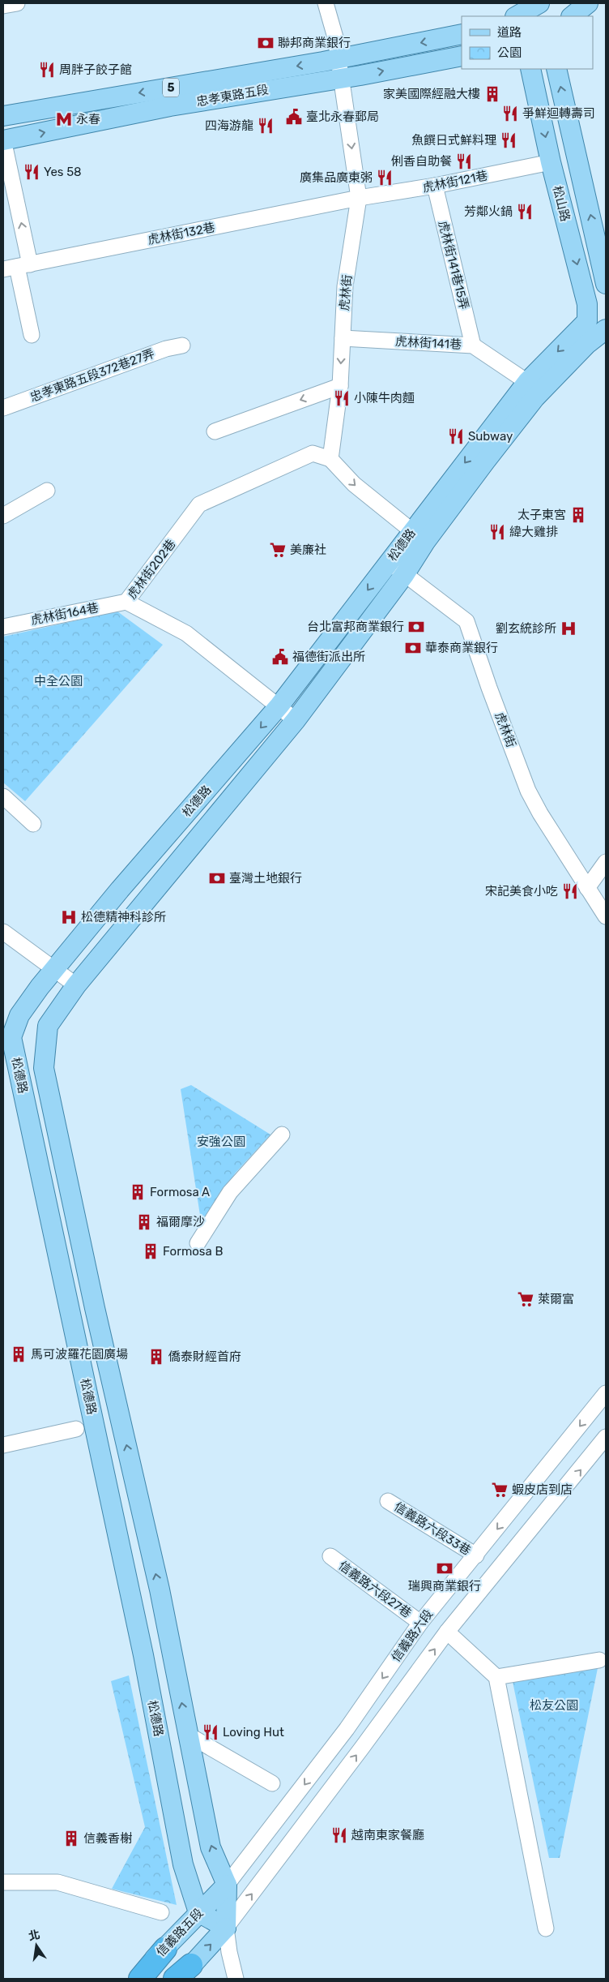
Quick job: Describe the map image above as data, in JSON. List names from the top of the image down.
{
  "streets": {
    "main road": [
      "5",
      "忠孝東路五段",
      "松山路",
      "松德路",
      "信義路五段"
    ],
    "street": [
      "虎林街121巷",
      "虎林街132巷",
      "虎林街141巷15弄",
      "虎林街",
      "虎林街141巷",
      "忠孝東路五段372巷27弄",
      "虎林街202巷",
      "虎林街164巷",
      "信義路六段33巷",
      "信義路六段27巷",
      "信義路六段"
    ]
  },
  "crossings": [
    ["忠孝東路五段", "虎林街"],
    ["虎林街121巷", "松山路"],
    ["虎林街121巷", "虎林街132巷"],
    ["虎林街121巷", "虎林街141巷15弄"],
    ["虎林街121巷", "虎林街"],
    ["松山路", "松德路"],
    ["虎林街132巷", "虎林街"],
    ["虎林街141巷15弄", "虎林街141巷"],
    ["虎林街", "虎林街141巷"],
    ["虎林街", "松德路"],
    ["虎林街", "虎林街202巷"],
    ["虎林街141巷", "松德路"],
    ["松德路", "虎林街202巷"],
    ["松德路", "信義路六段"],
    ["松德路", "信義路五段"],
    ["虎林街202巷", "虎林街164巷"],
    ["信義路六段33巷", "信義路六段"],
    ["信義路六段27巷", "信義路六段"],
    ["信義路六段", "信義路五段"]
  ],
  "parks": ["中全公園", "安強公園", "松友公園"],
  "places": {
    "bank": [
      "聯邦商業銀行",
      "台北富邦商業銀行",
      "華泰商業銀行",
      "臺灣土地銀行",
      "瑞興商業銀行"
    ],
    "restaurant": [
      "周胖子餃子館",
      "爭鮮迴轉壽司",
      "四海游龍",
      "魚饌日式鮮料理",
      "俐香自助餐",
      "Yes 58",
      "廣集品廣東粥",
      "芳鄰火鍋",
      "小陳牛肉麵",
      "Subway",
      "緯大雞排",
      "宋記美食小吃",
      "Loving Hut",
      "越南東家餐廳"
    ],
    "building": [
      "家美國際經融大樓",
      "太子東宮",
      "Formosa A",
      "福爾摩沙",
      "Formosa B",
      "馬可波羅花園廣場",
      "僑泰財經首府",
      "信義香榭"
    ],
    "public building": ["臺北永春郵局", "福德街派出所"],
    "metro station": ["永春"],
    "supermarket": ["美廉社", "萊爾富", "蝦皮店到店"],
    "hospital": ["劉玄統診所", "松德精神科診所"]
  },
  "legend": ["道路", "公園"],
  "north": "top"
}
